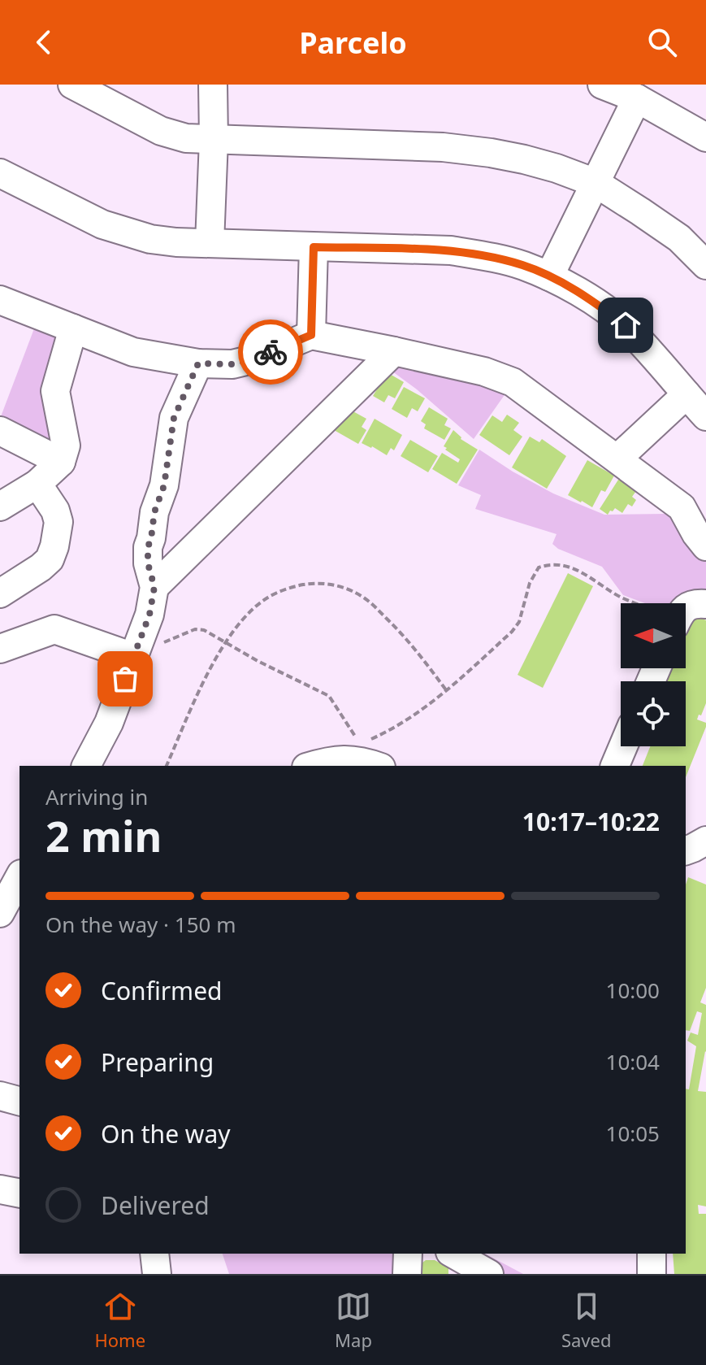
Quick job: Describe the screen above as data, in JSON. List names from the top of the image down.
{
  "north": "left",
  "page": {
    "header": "Parcelo",
    "heading": ["2 min", "Arriving in", "10:17–10:22"],
    "bar": "On the way · 150 m",
    "list": [
      ["Confirmed", "10:00"],
      ["Preparing", "10:04"],
      ["On the way", "10:05"],
      "Delivered"
    ],
    "tabs": ["Home", "Map", "Saved"]
  }
}
